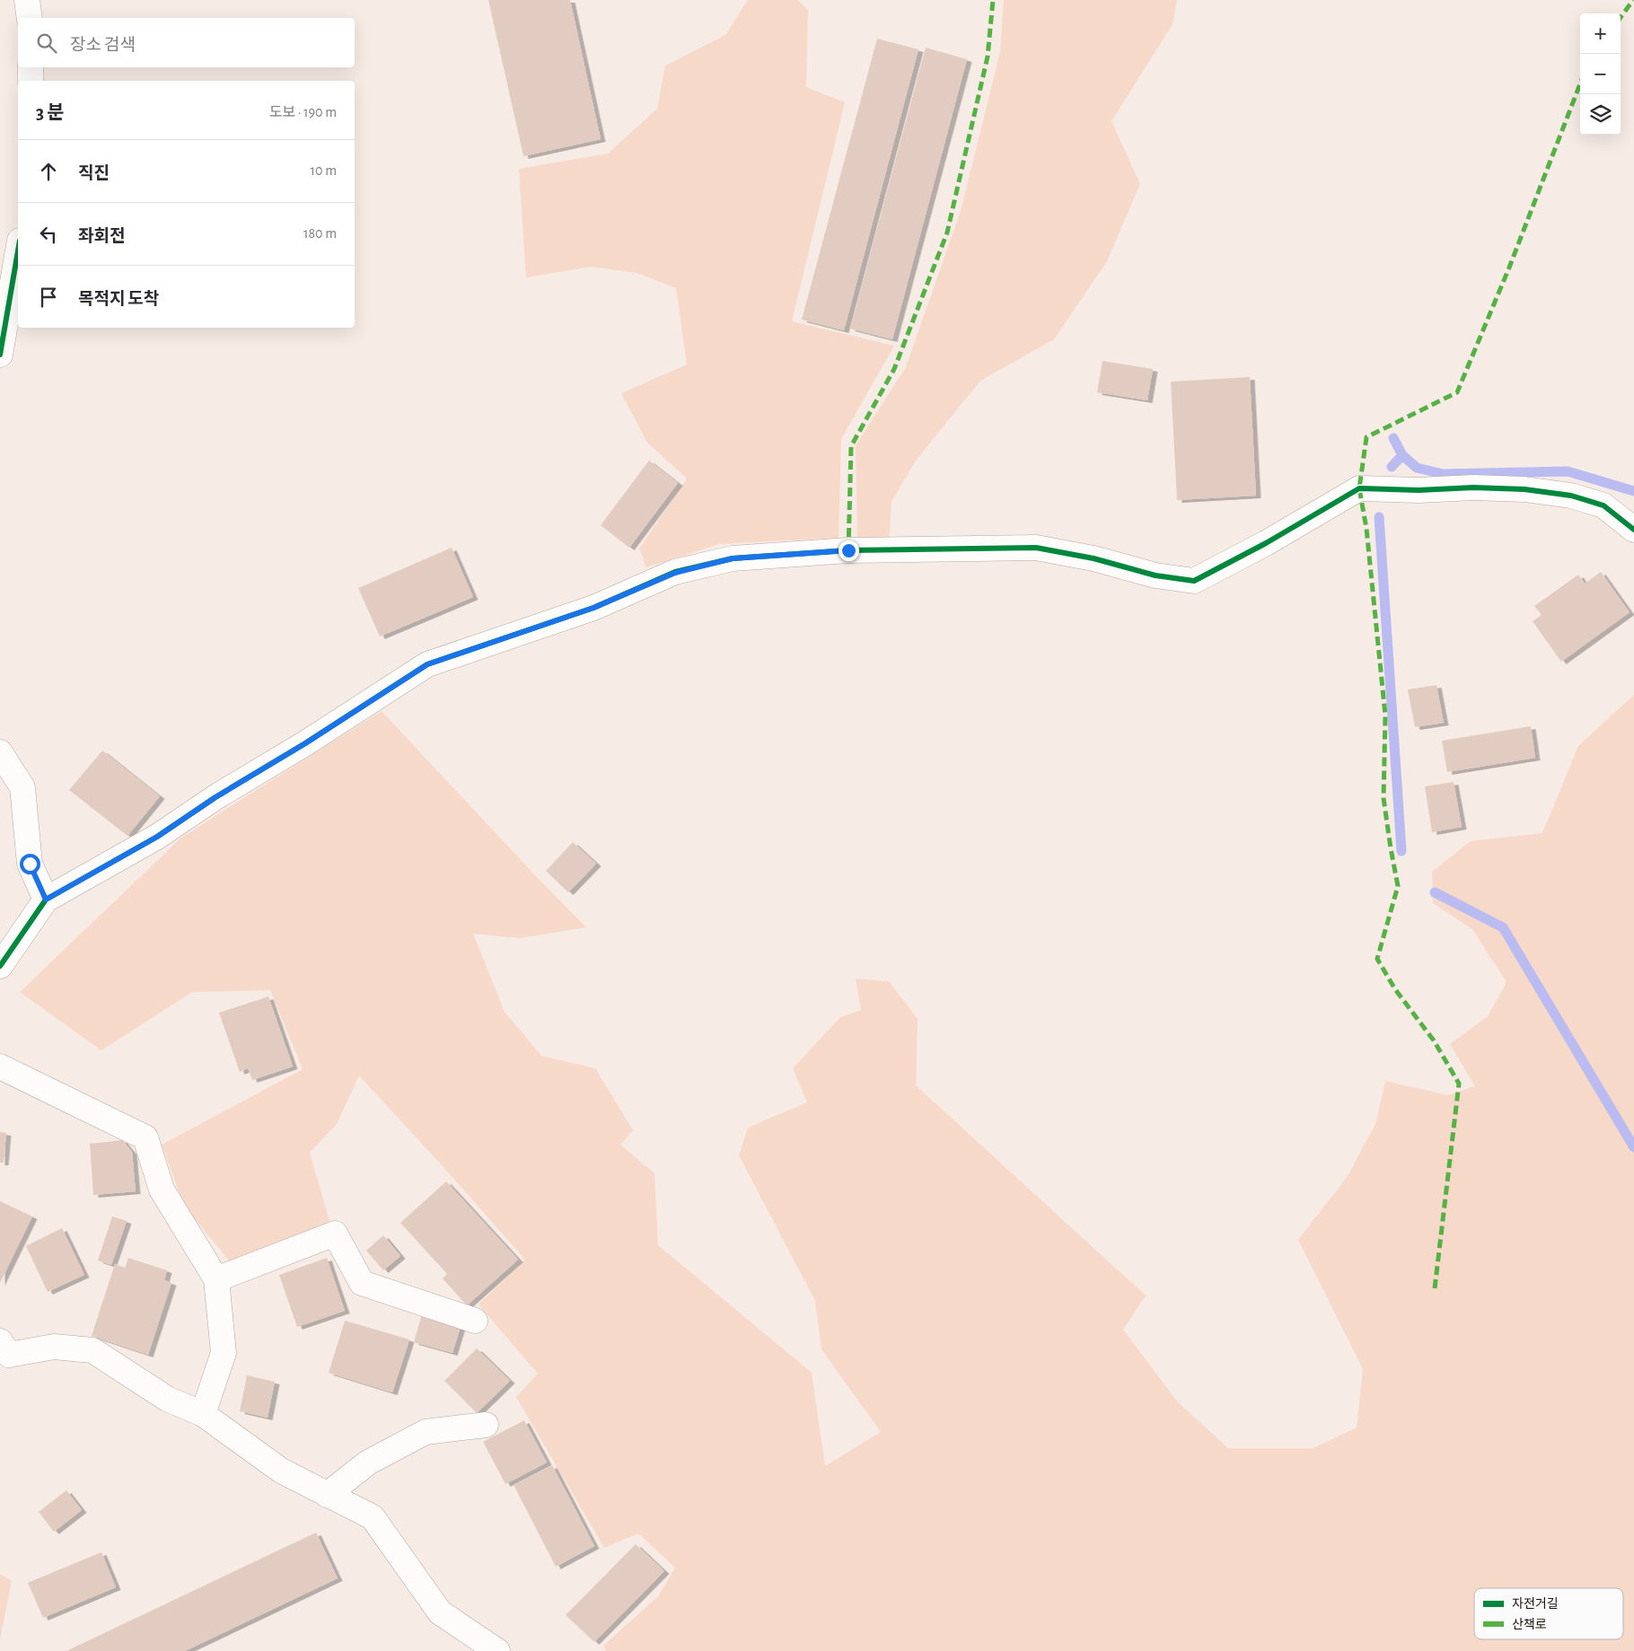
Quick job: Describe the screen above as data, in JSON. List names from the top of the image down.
{
  "legend": ["자전거길", "산책로"],
  "page": {
    "map_buttons": ["+", "−"],
    "search": "장소 검색",
    "heading": ["3 분", "도보 · 190 m"],
    "list": [
      ["직진", "10 m"],
      ["좌회전", "180 m"],
      "목적지 도착"
    ]
  }
}
